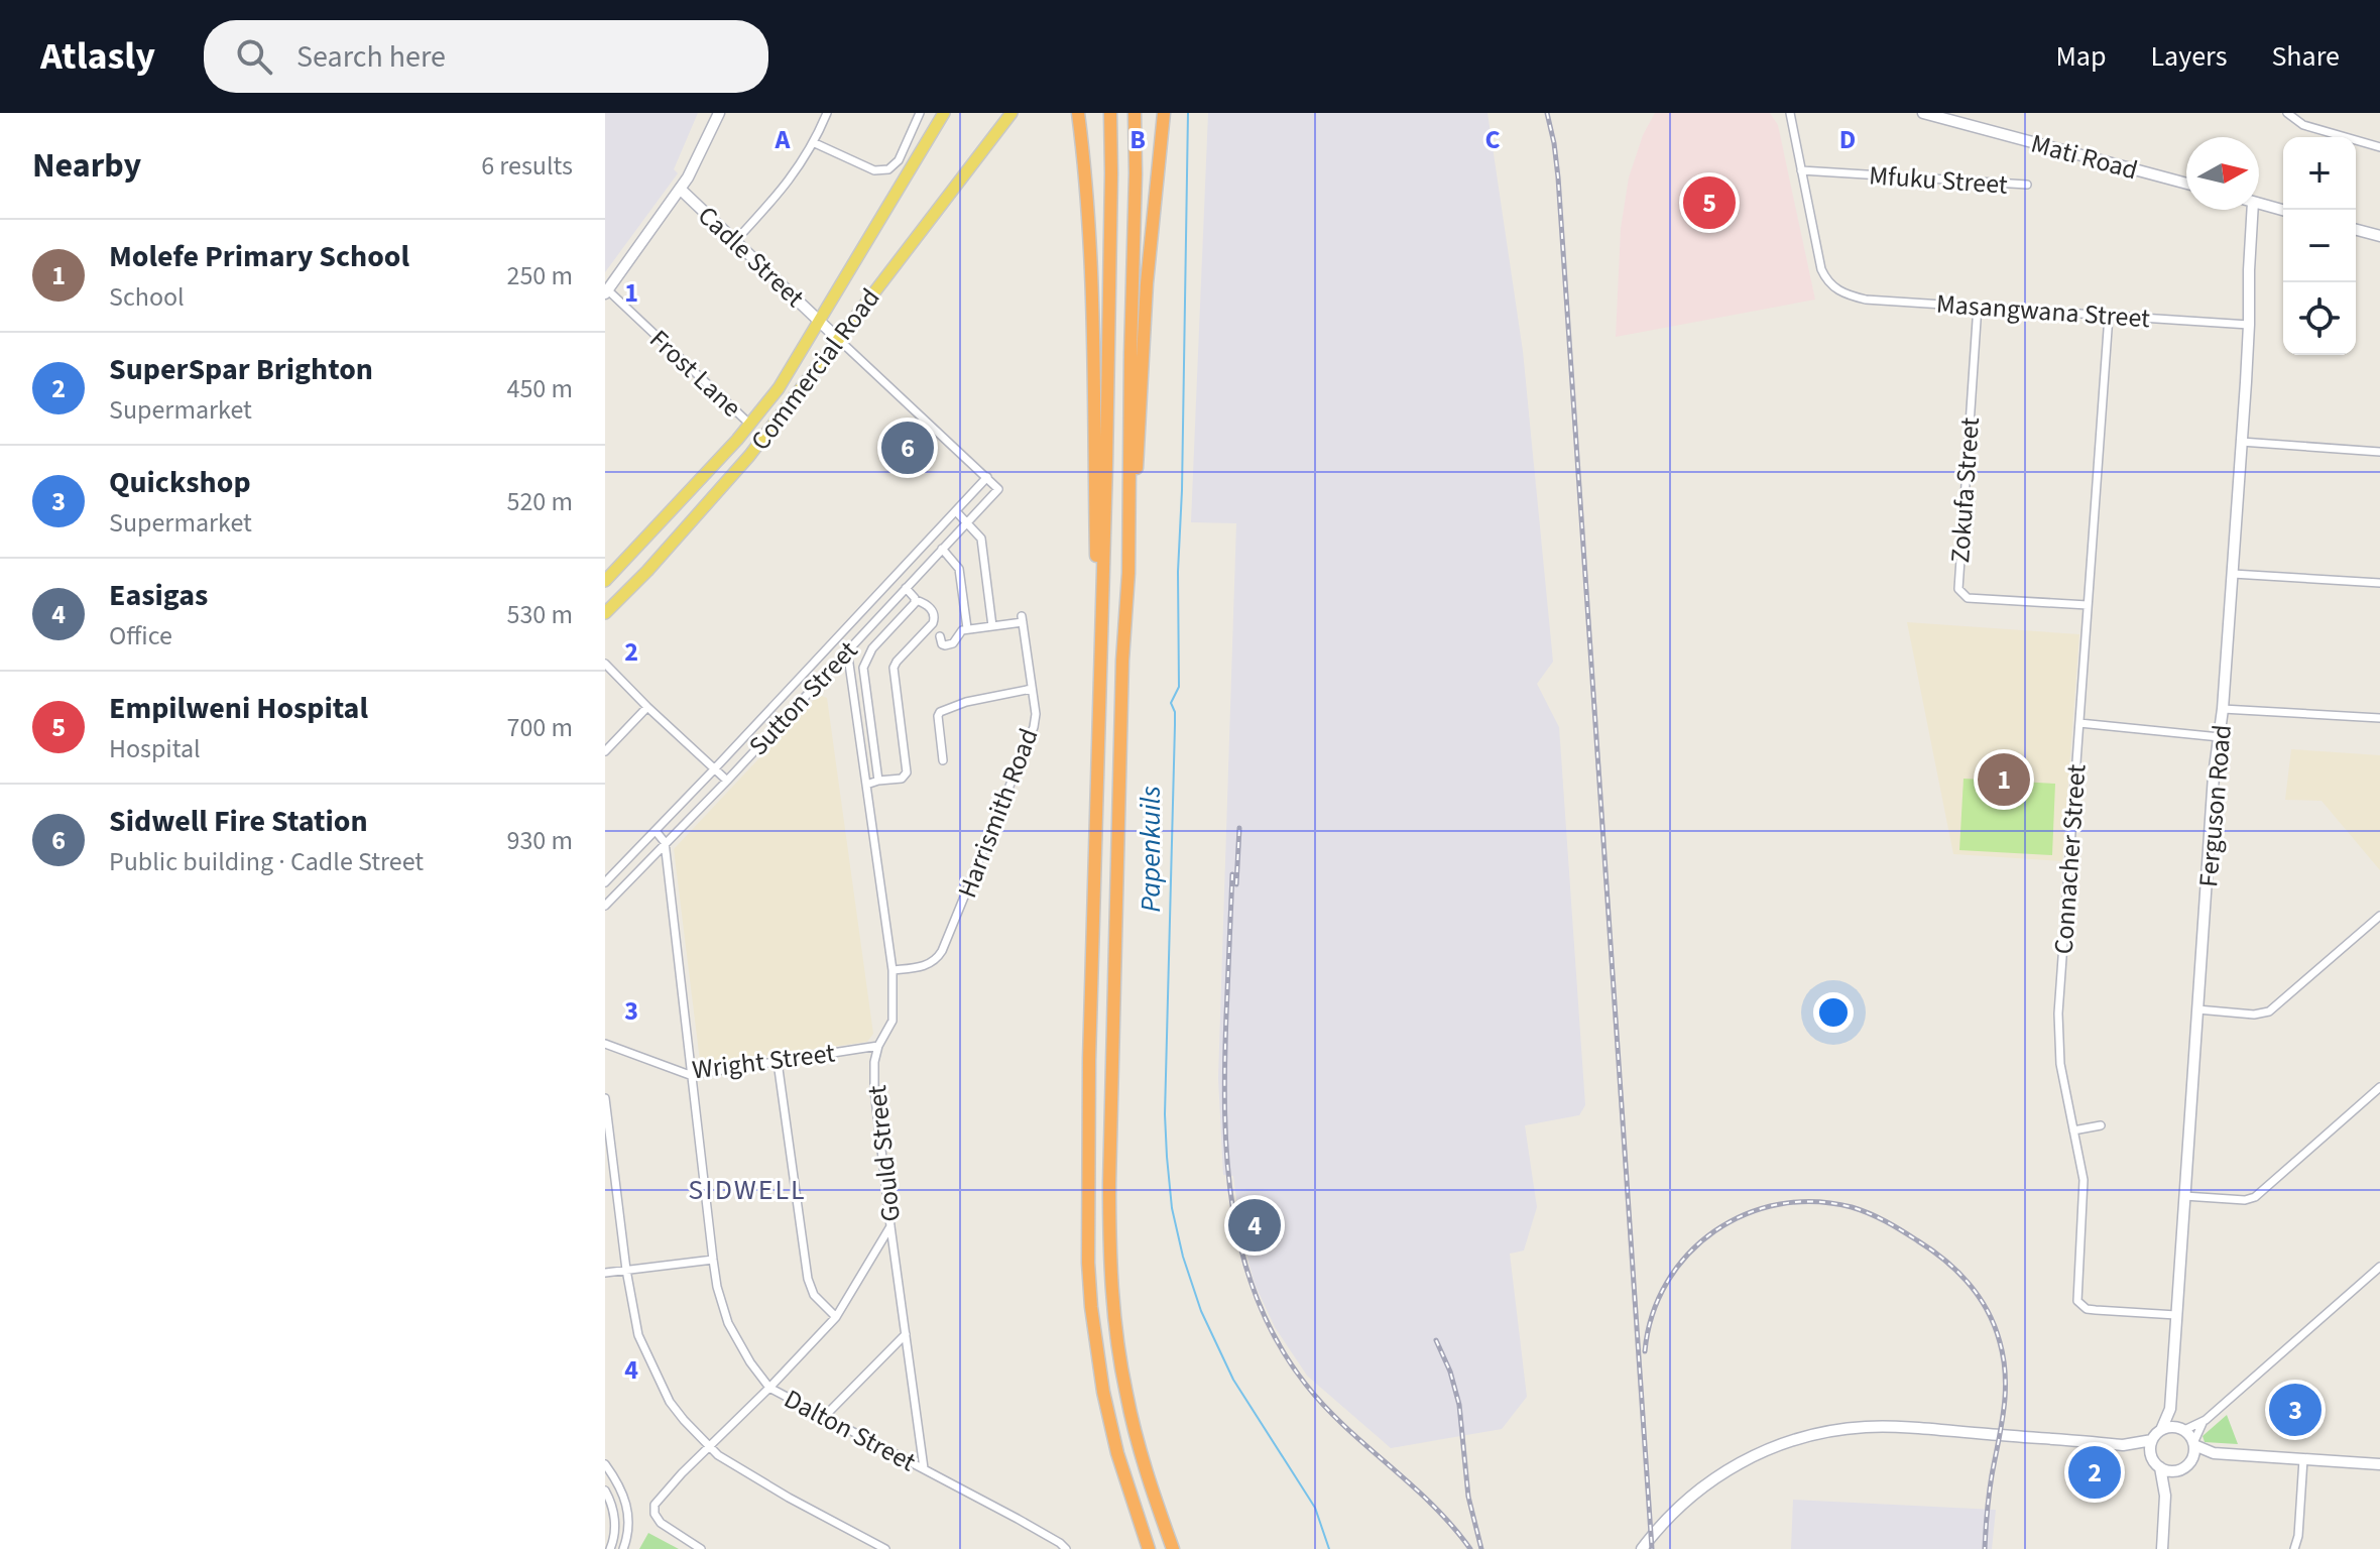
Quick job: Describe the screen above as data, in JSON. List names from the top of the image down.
{
  "streets": {
    "main road": ["Commercial Road"],
    "street": [
      "Mati Road",
      "Mfuku Street",
      "Cadle Street",
      "Masangwana Street",
      "Frost Lane",
      "Zokufa Street",
      "Sutton Street",
      "Ferguson Road",
      "Harrismith Road",
      "Connacher Street",
      "Wright Street",
      "Gould Street",
      "Dalton Street"
    ]
  },
  "crossings": [
    ["Mfuku Street", "Masangwana Street"],
    ["Cadle Street", "Commercial Road"],
    ["Cadle Street", "Sutton Street"],
    ["Masangwana Street", "Zokufa Street"],
    ["Masangwana Street", "Ferguson Road"],
    ["Masangwana Street", "Connacher Street"],
    ["Commercial Road", "Frost Lane"],
    ["Zokufa Street", "Connacher Street"],
    ["Sutton Street", "Gould Street"],
    ["Sutton Street", "Dalton Street"],
    ["Ferguson Road", "Connacher Street"],
    ["Harrismith Road", "Gould Street"],
    ["Wright Street", "Gould Street"],
    ["Wright Street", "Dalton Street"],
    ["Gould Street", "Dalton Street"]
  ],
  "districts": ["SIDWELL"],
  "water": ["Papenkuils"],
  "north": "right",
  "page": {
    "header": "Atlasly",
    "search": "Search here",
    "nav": ["Map", "Layers", "Share"],
    "heading": ["Nearby", "6 results"],
    "map_buttons": ["+", "−"],
    "pins": [
      "5",
      "6",
      "1",
      "4",
      "3",
      "2"
    ],
    "list": [
      {
        "mark": "1",
        "name": "Molefe Primary School",
        "note": "School",
        "value": "250 m"
      },
      {
        "mark": "2",
        "name": "SuperSpar Brighton",
        "note": "Supermarket",
        "value": "450 m"
      },
      {
        "mark": "3",
        "name": "Quickshop",
        "note": "Supermarket",
        "value": "520 m"
      },
      {
        "mark": "4",
        "name": "Easigas",
        "note": "Office",
        "value": "530 m"
      },
      {
        "mark": "5",
        "name": "Empilweni Hospital",
        "note": "Hospital",
        "value": "700 m"
      },
      {
        "mark": "6",
        "name": "Sidwell Fire Station",
        "note": "Public building · Cadle Street",
        "value": "930 m"
      }
    ]
  },
  "grid": {
    "columns": [
      "A",
      "B",
      "C",
      "D"
    ],
    "rows": [
      "1",
      "2",
      "3",
      "4"
    ]
  }
}
